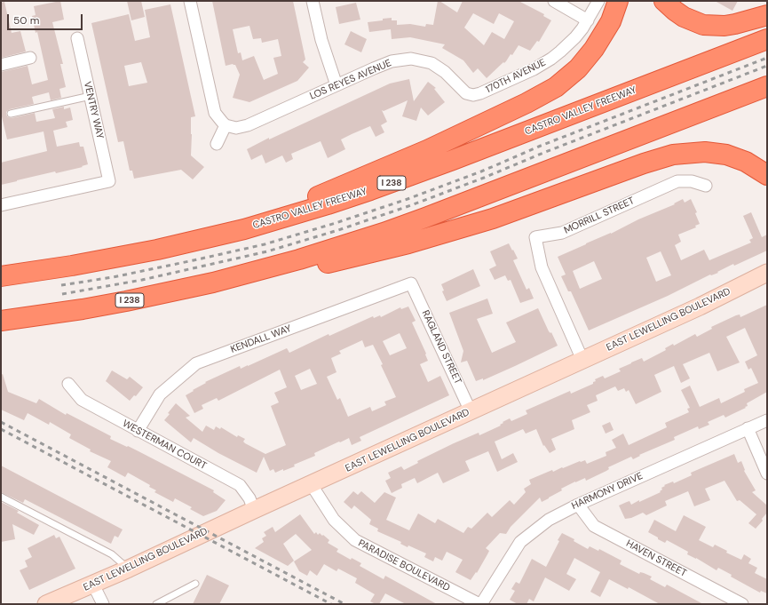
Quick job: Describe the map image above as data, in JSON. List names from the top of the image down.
{
  "streets": {
    "highway": ["CASTRO VALLEY FREEWAY", "I 238"],
    "main road": ["EAST LEWELLING BOULEVARD"],
    "street": [
      "170TH AVENUE",
      "LOS REYES AVENUE",
      "VENTRY WAY",
      "MORRILL STREET",
      "KENDALL WAY",
      "RAGLAND STREET",
      "WESTERMAN COURT",
      "HARMONY DRIVE",
      "HAVEN STREET",
      "PARADISE BOULEVARD"
    ]
  },
  "crossings": [
    ["170TH AVENUE", "LOS REYES AVENUE"],
    ["MORRILL STREET", "EAST LEWELLING BOULEVARD"],
    ["EAST LEWELLING BOULEVARD", "RAGLAND STREET"],
    ["EAST LEWELLING BOULEVARD", "WESTERMAN COURT"],
    ["EAST LEWELLING BOULEVARD", "PARADISE BOULEVARD"],
    ["KENDALL WAY", "RAGLAND STREET"],
    ["KENDALL WAY", "WESTERMAN COURT"],
    ["HARMONY DRIVE", "HAVEN STREET"],
    ["HARMONY DRIVE", "PARADISE BOULEVARD"]
  ],
  "scale_bar": "50 m"
}
